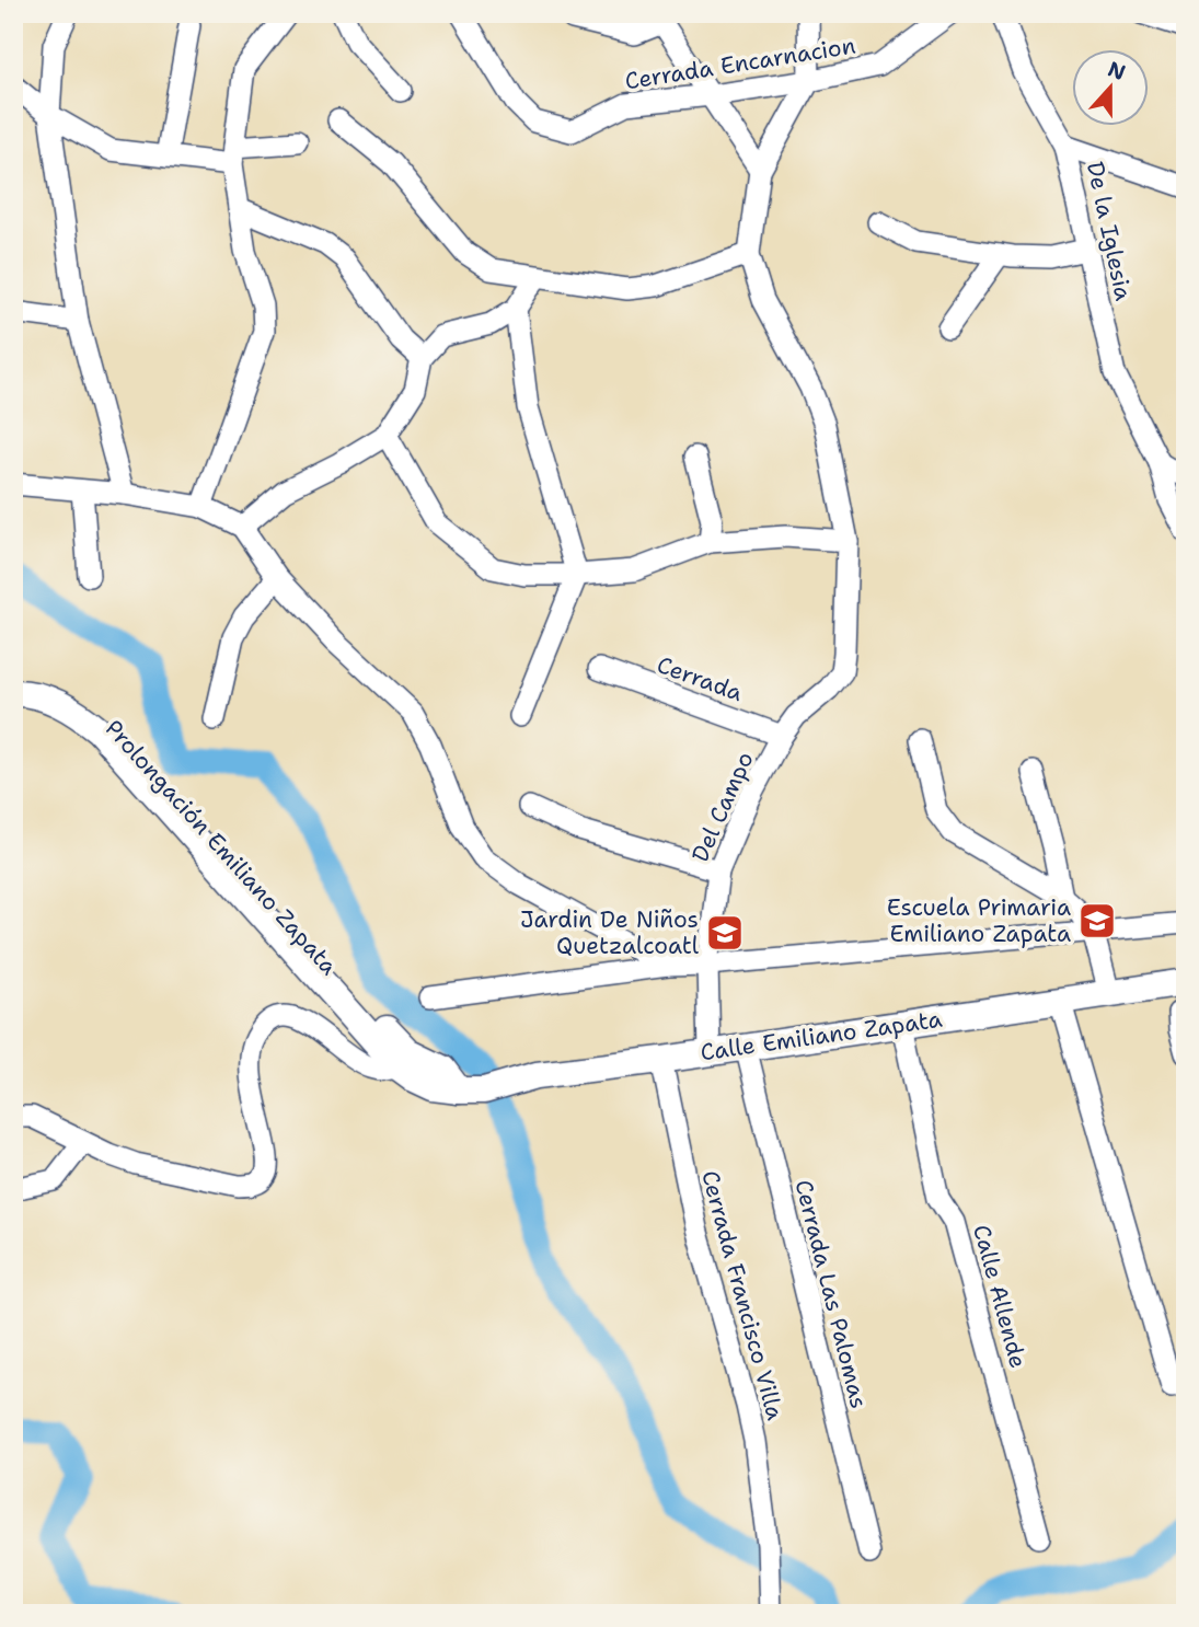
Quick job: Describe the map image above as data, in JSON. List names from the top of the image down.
{
  "streets": {
    "main road": ["Prolongación Emiliano Zapata", "Calle Emiliano Zapata"],
    "street": [
      "Cerrada Encarnacion",
      "De la Iglesia",
      "Cerrada",
      "Del Campo",
      "Cerrada Las Palomas",
      "Cerrada Francisco Villa",
      "Calle Allende"
    ]
  },
  "crossings": [
    ["Cerrada", "Del Campo"],
    ["Del Campo", "Calle Emiliano Zapata"],
    ["Prolongación Emiliano Zapata", "Calle Emiliano Zapata"],
    ["Calle Emiliano Zapata", "Cerrada Las Palomas"],
    ["Calle Emiliano Zapata", "Cerrada Francisco Villa"],
    ["Calle Emiliano Zapata", "Calle Allende"]
  ],
  "places": {
    "school or university": ["Escuela Primaria Emiliano Zapata", "Jardin De Niños Quetzalcoatl"]
  },
  "north": "top"
}
